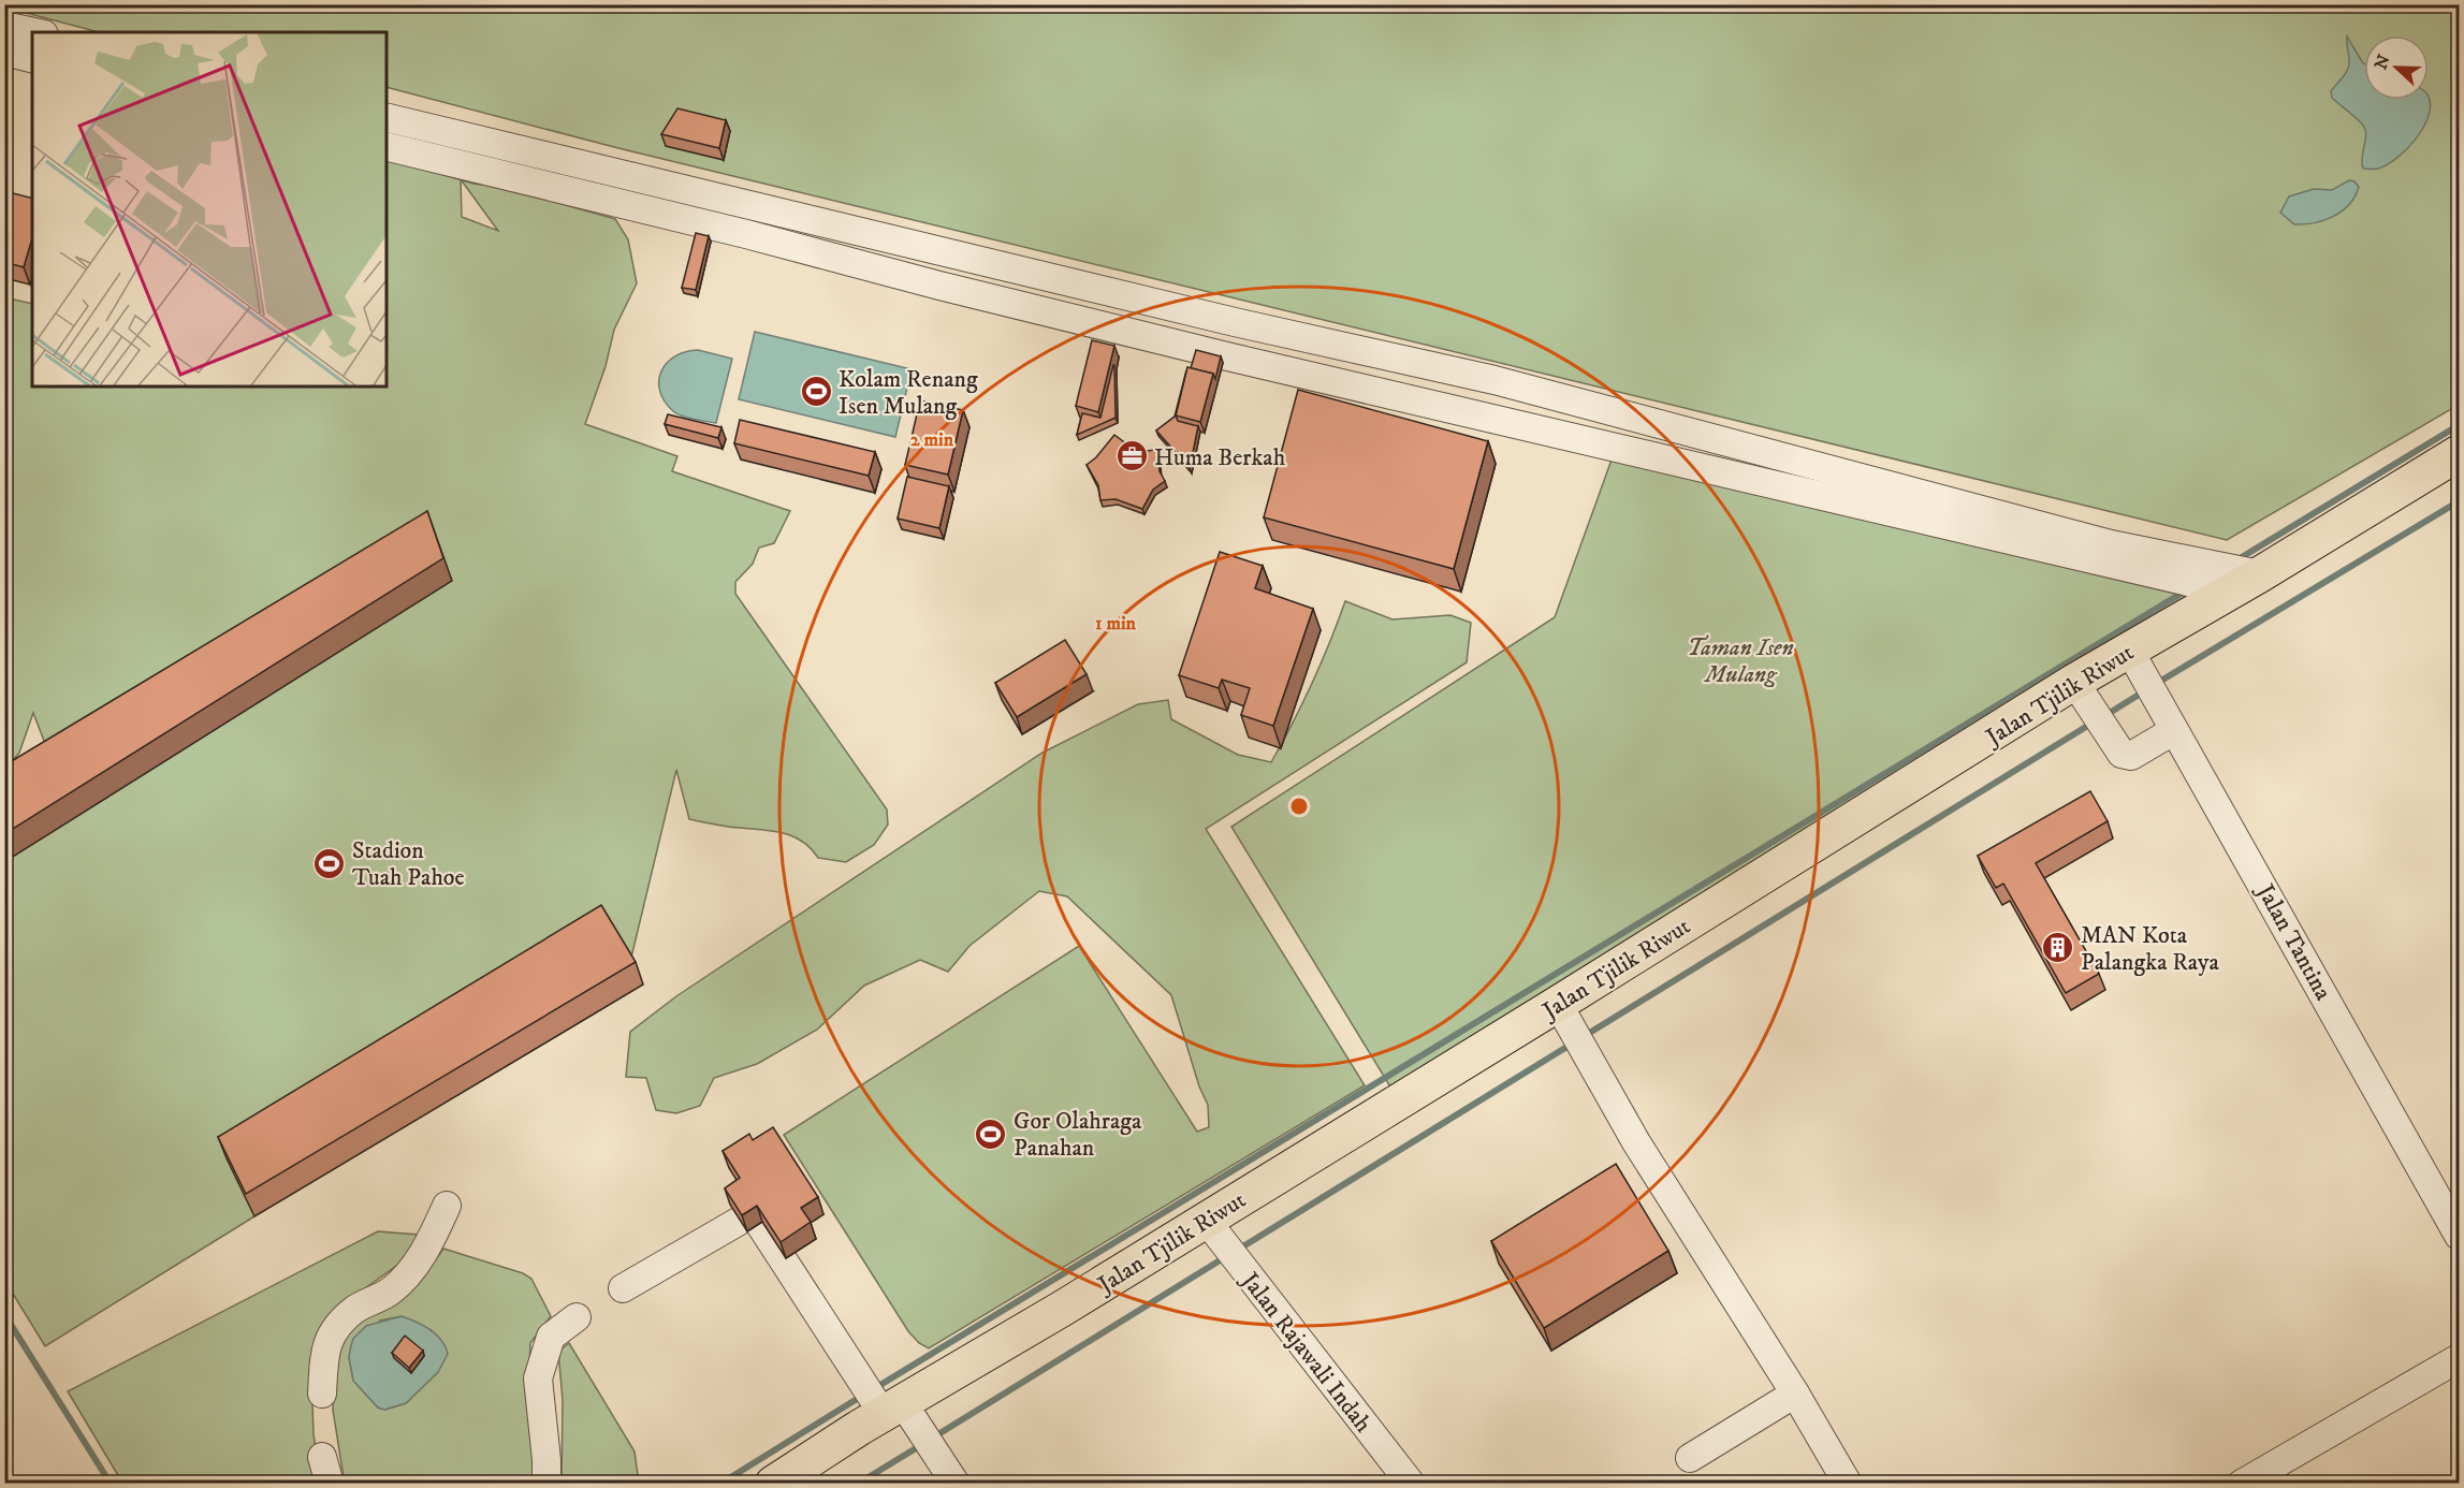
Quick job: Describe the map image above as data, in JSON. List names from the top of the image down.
{
  "streets": {
    "highway": ["Jalan Tjilik Riwut"],
    "street": ["Jalan Tantina", "Jalan Rajawali Indah"]
  },
  "crossings": [
    ["Jalan Tjilik Riwut", "Jalan Tantina"],
    ["Jalan Tjilik Riwut", "Jalan Rajawali Indah"]
  ],
  "parks": ["Taman Isen Mulang"],
  "places": {
    "sports": ["Kolam Renang Isen Mulang", "Stadion Tuah Pahoe", "Gor Olahraga Panahan"],
    "office": ["Huma Berkah"],
    "building": ["MAN Kota Palangka Raya"]
  },
  "north": "left",
  "rings": ["2 min", "1 min"]
}
